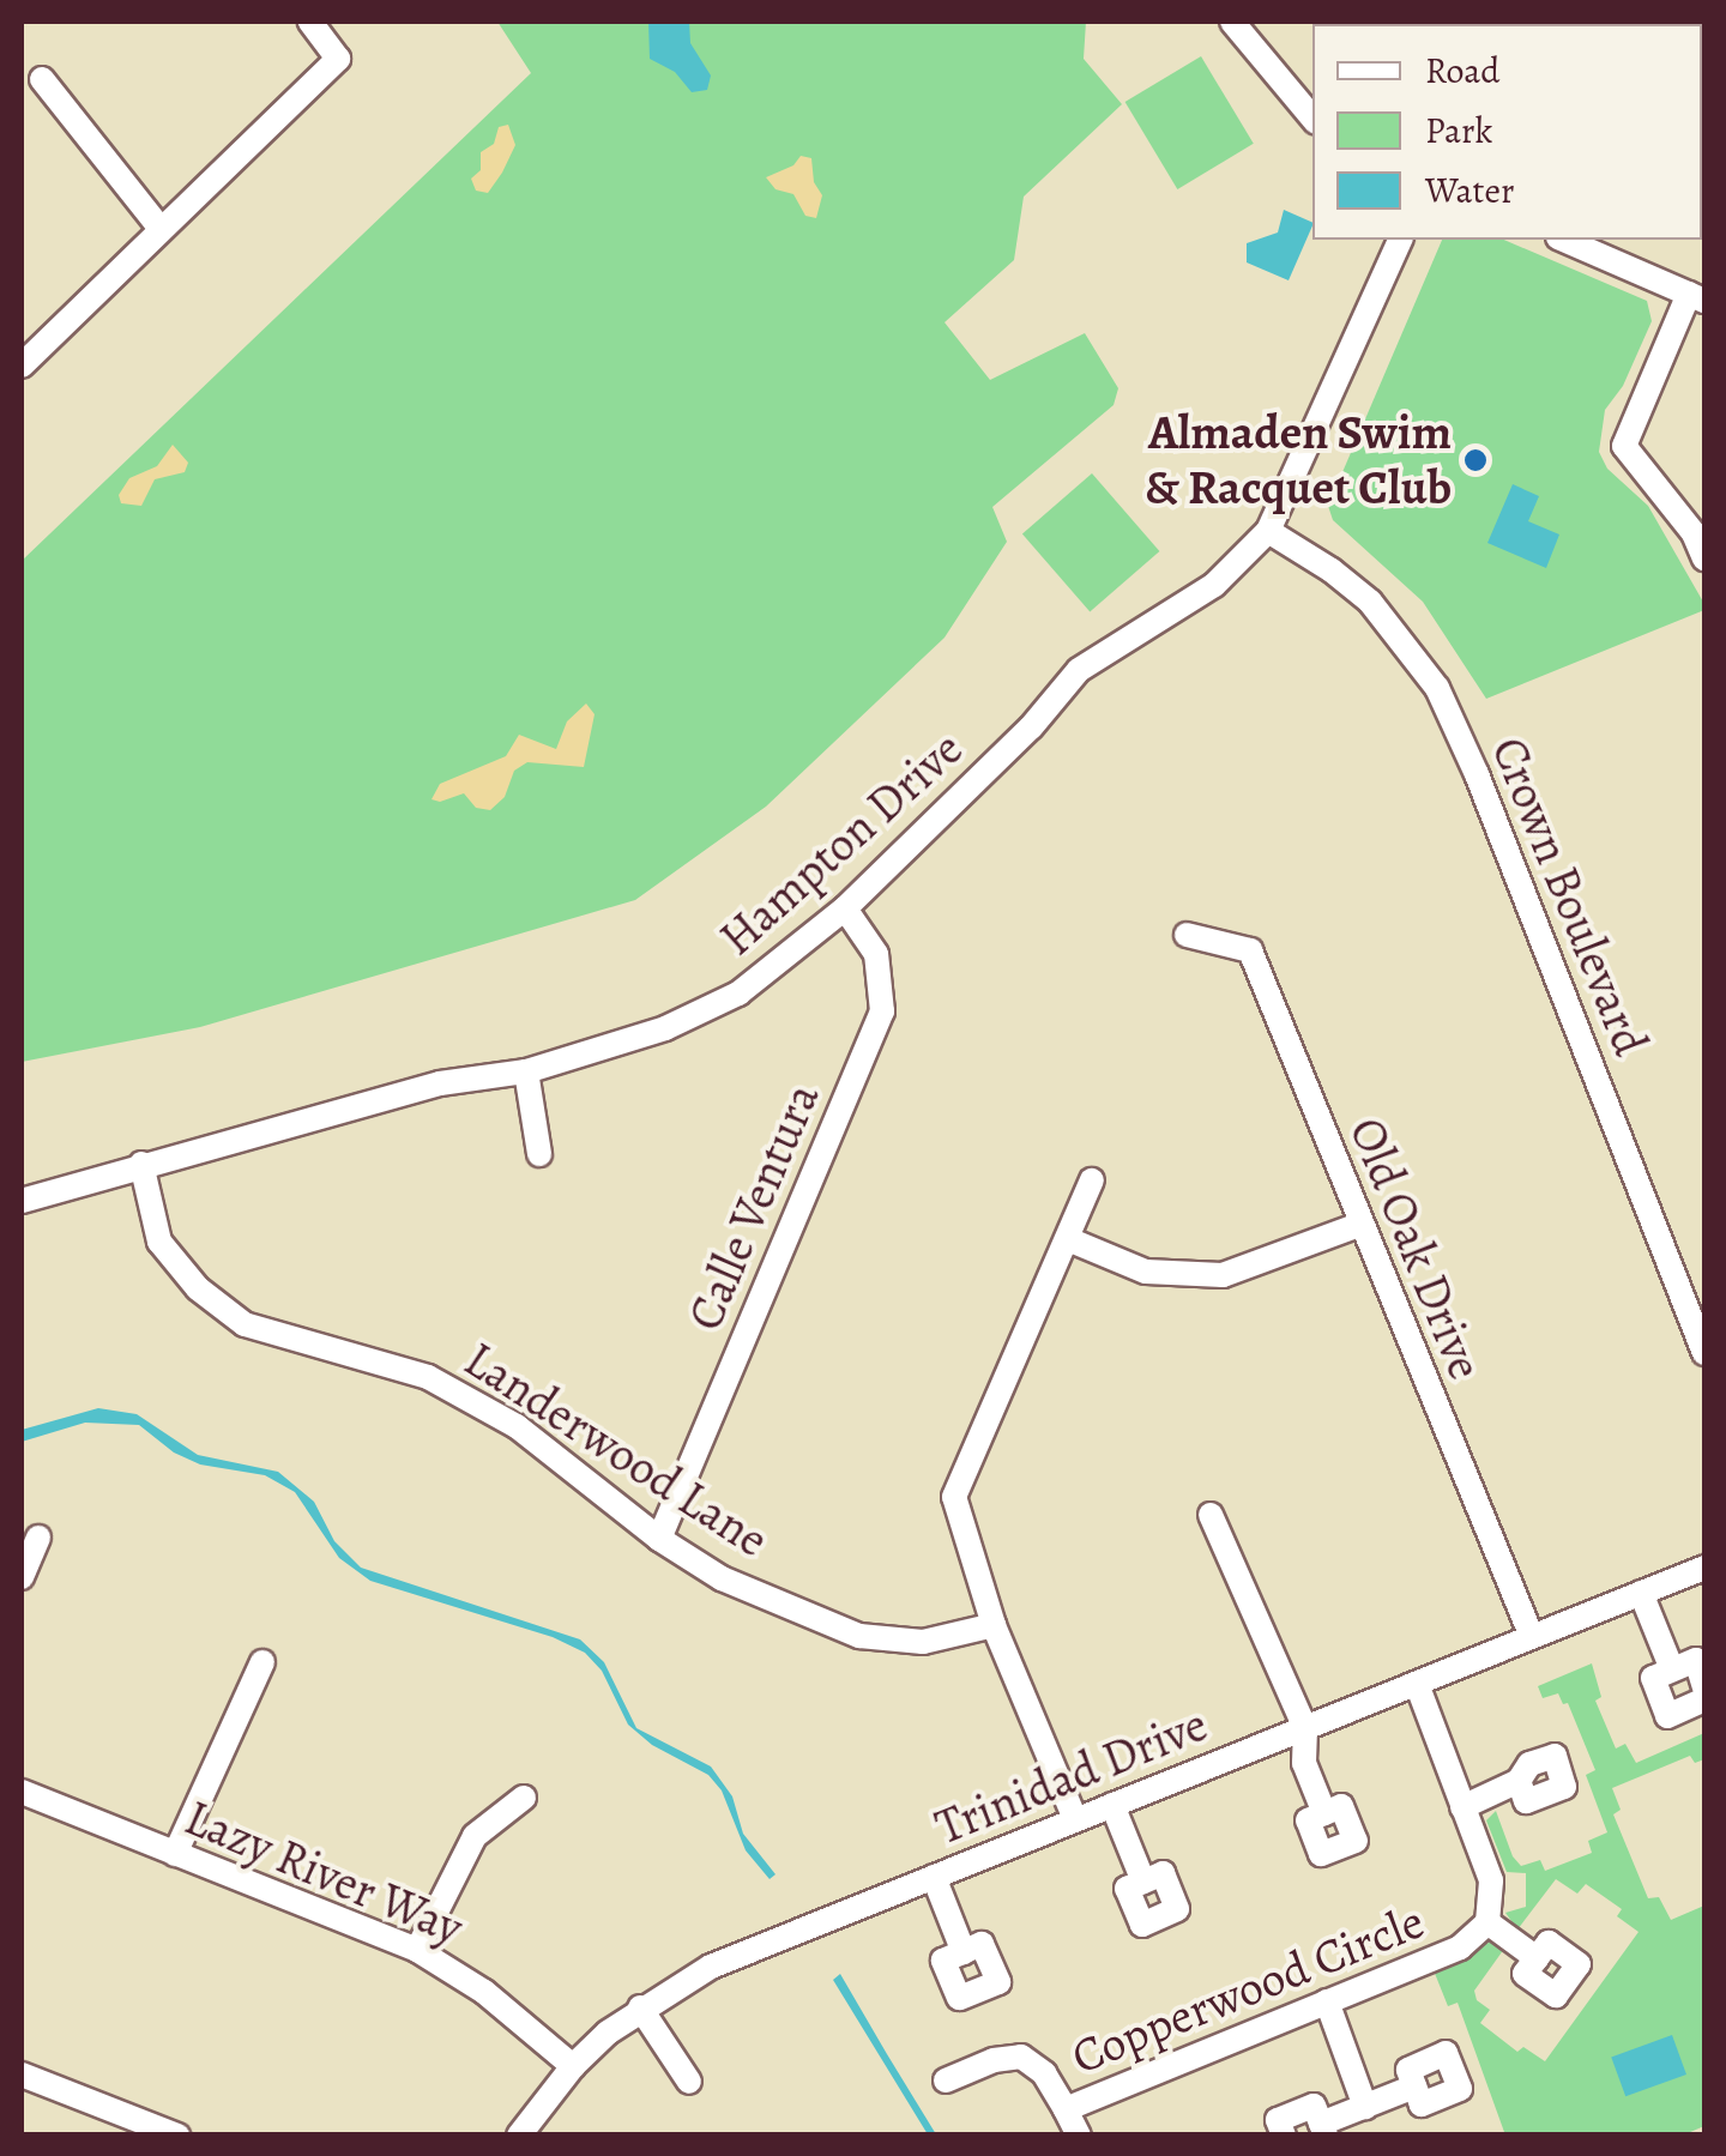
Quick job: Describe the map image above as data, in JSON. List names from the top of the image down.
{
  "streets": {
    "street": [
      "Hampton Drive",
      "Crown Boulevard",
      "Calle Ventura",
      "Old Oak Drive",
      "Landerwood Lane",
      "Trinidad Drive",
      "Lazy River Way",
      "Copperwood Circle"
    ]
  },
  "crossings": [
    ["Hampton Drive", "Crown Boulevard"],
    ["Hampton Drive", "Calle Ventura"],
    ["Hampton Drive", "Landerwood Lane"],
    ["Calle Ventura", "Landerwood Lane"],
    ["Old Oak Drive", "Trinidad Drive"],
    ["Trinidad Drive", "Lazy River Way"],
    ["Trinidad Drive", "Copperwood Circle"]
  ],
  "places": ["Almaden Swim & Racquet Club"],
  "legend": ["Road", "Park", "Water"]
}
